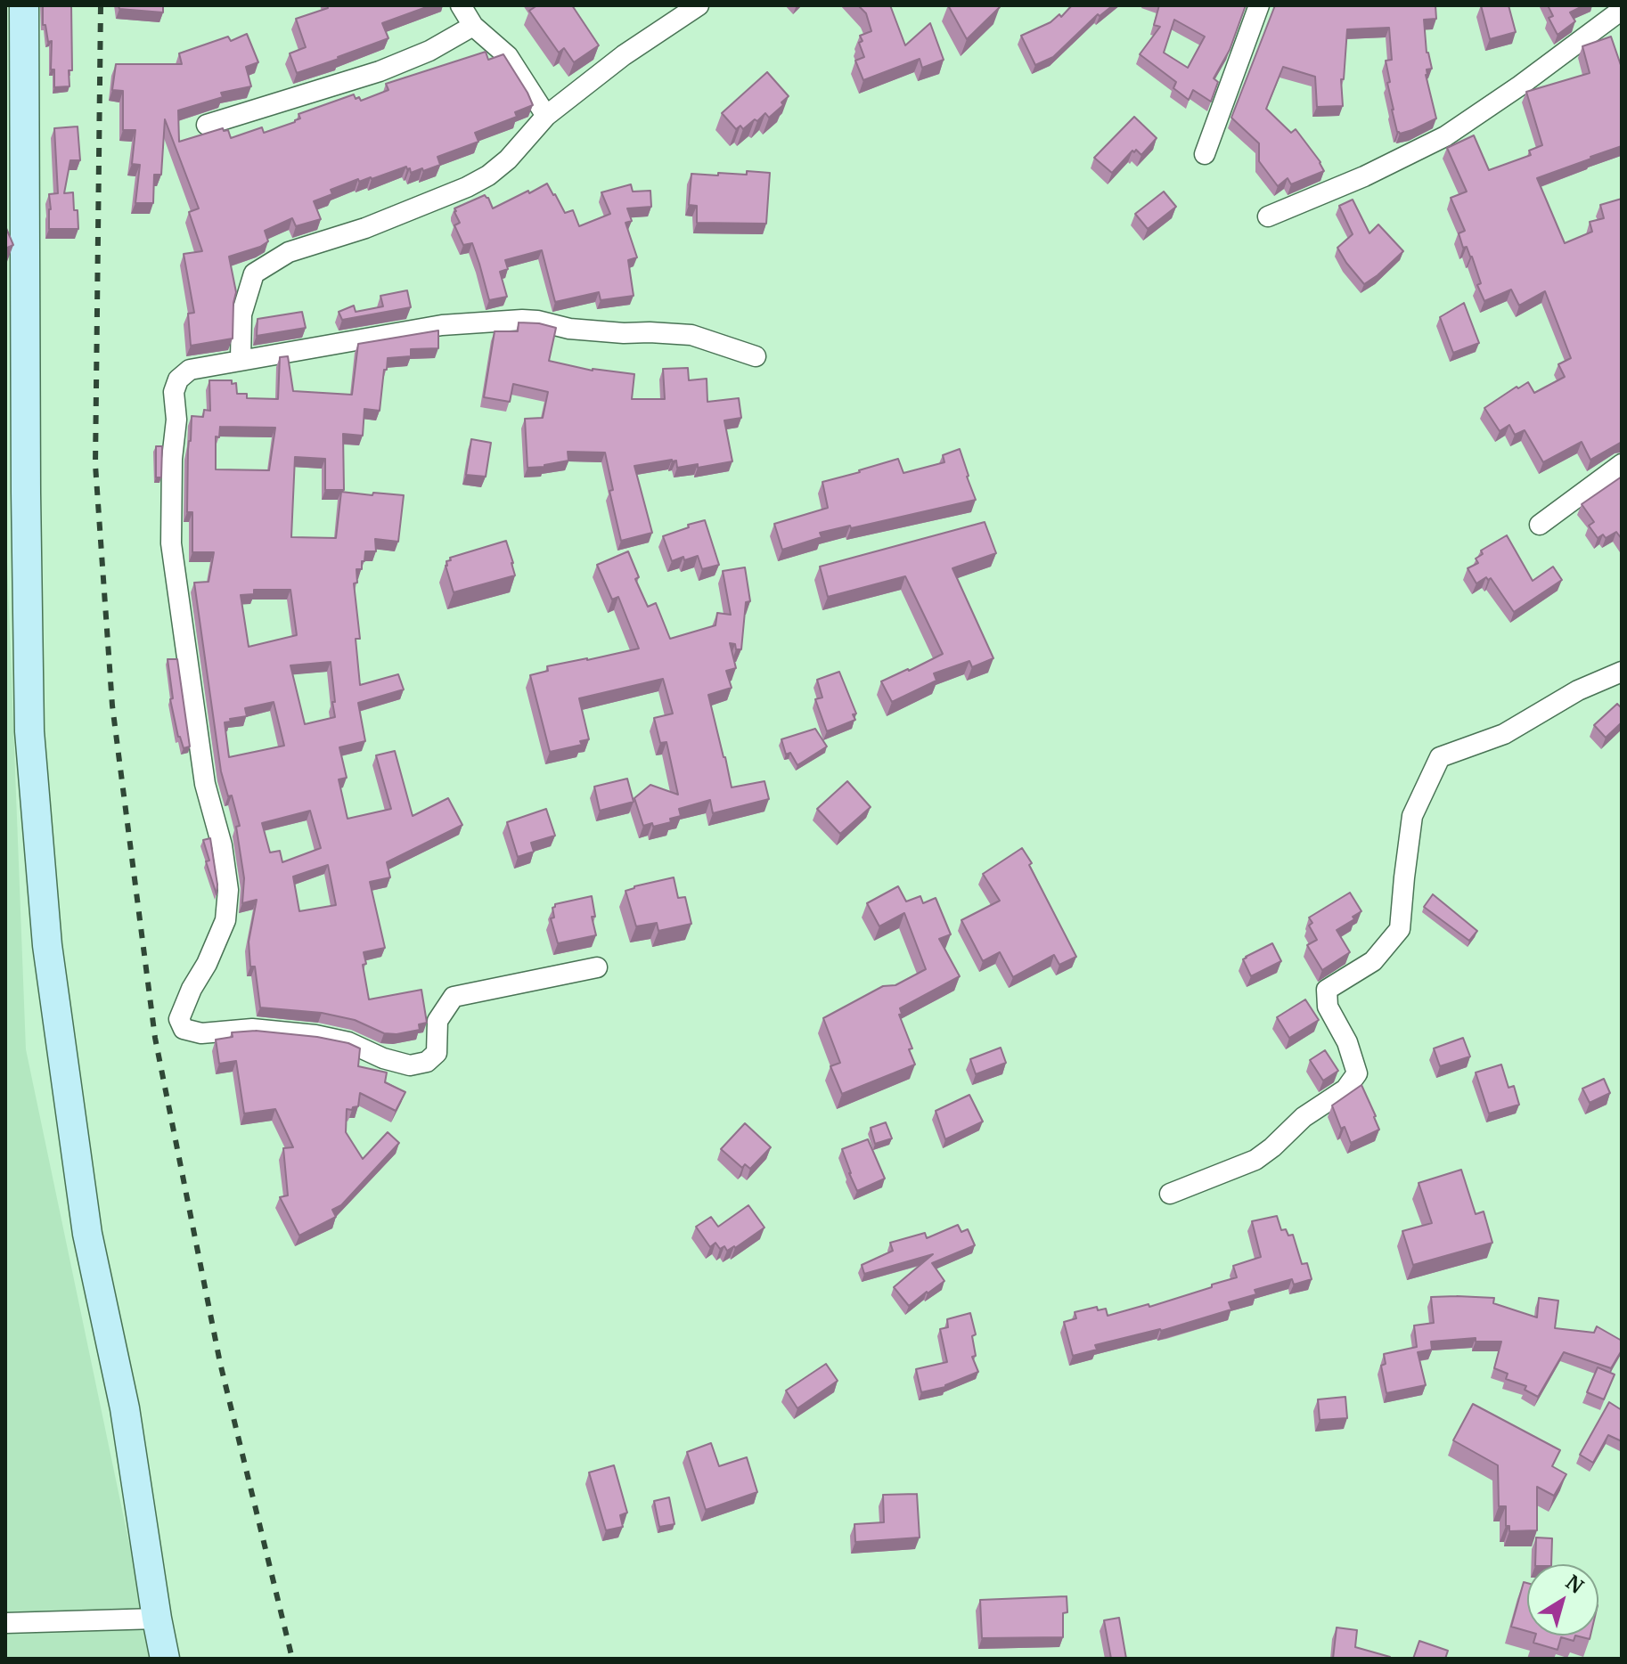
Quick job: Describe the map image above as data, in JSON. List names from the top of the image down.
{
  "north": "top right"
}
